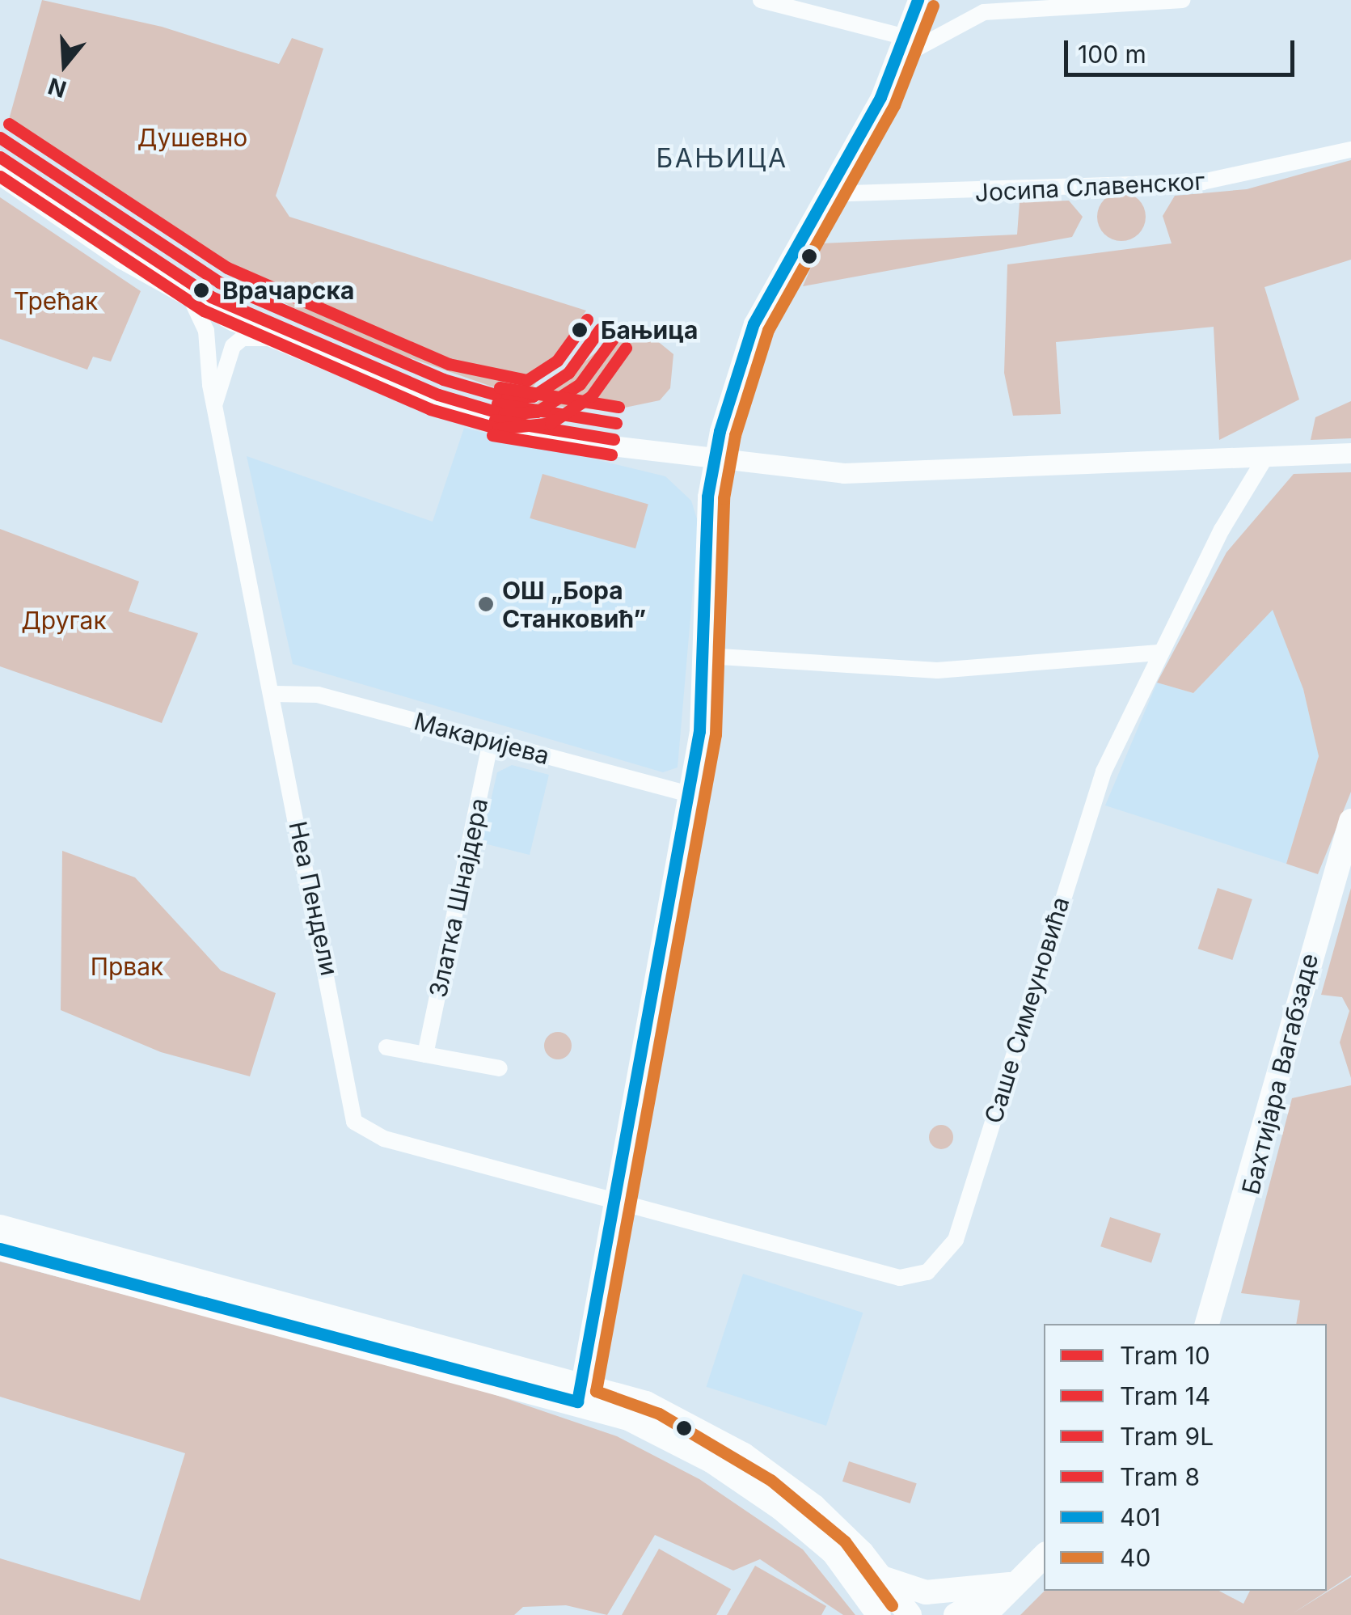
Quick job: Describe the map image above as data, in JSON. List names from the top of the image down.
{
  "streets": {
    "main road": ["Бахтијара Вагабзаде"],
    "street": [
      "Јосипа Славенског",
      "Макаријева",
      "Златка Шнајдера",
      "Неа Пендели",
      "Саше Симеуновића"
    ]
  },
  "crossings": [
    ["Макаријева", "Златка Шнајдера"],
    ["Макаријева", "Неа Пендели"],
    ["Неа Пендели", "Саше Симеуновића"]
  ],
  "districts": ["БАЊИЦА"],
  "parks": [
    "Душевно",
    "Трећак",
    "Другак",
    "Првак"
  ],
  "places": ["Врачарска", "Бањица", "ОШ „Бора Станковић”"],
  "lines": [
    "transit line 401",
    "transit line 40",
    "tram line 9L",
    "tram line 10",
    "tram line 14",
    "tram line 8"
  ],
  "legend": [
    "Tram 10",
    "Tram 14",
    "Tram 9L",
    "Tram 8",
    "401",
    "40"
  ],
  "scale_bar": "100 m",
  "north": "bottom"
}
